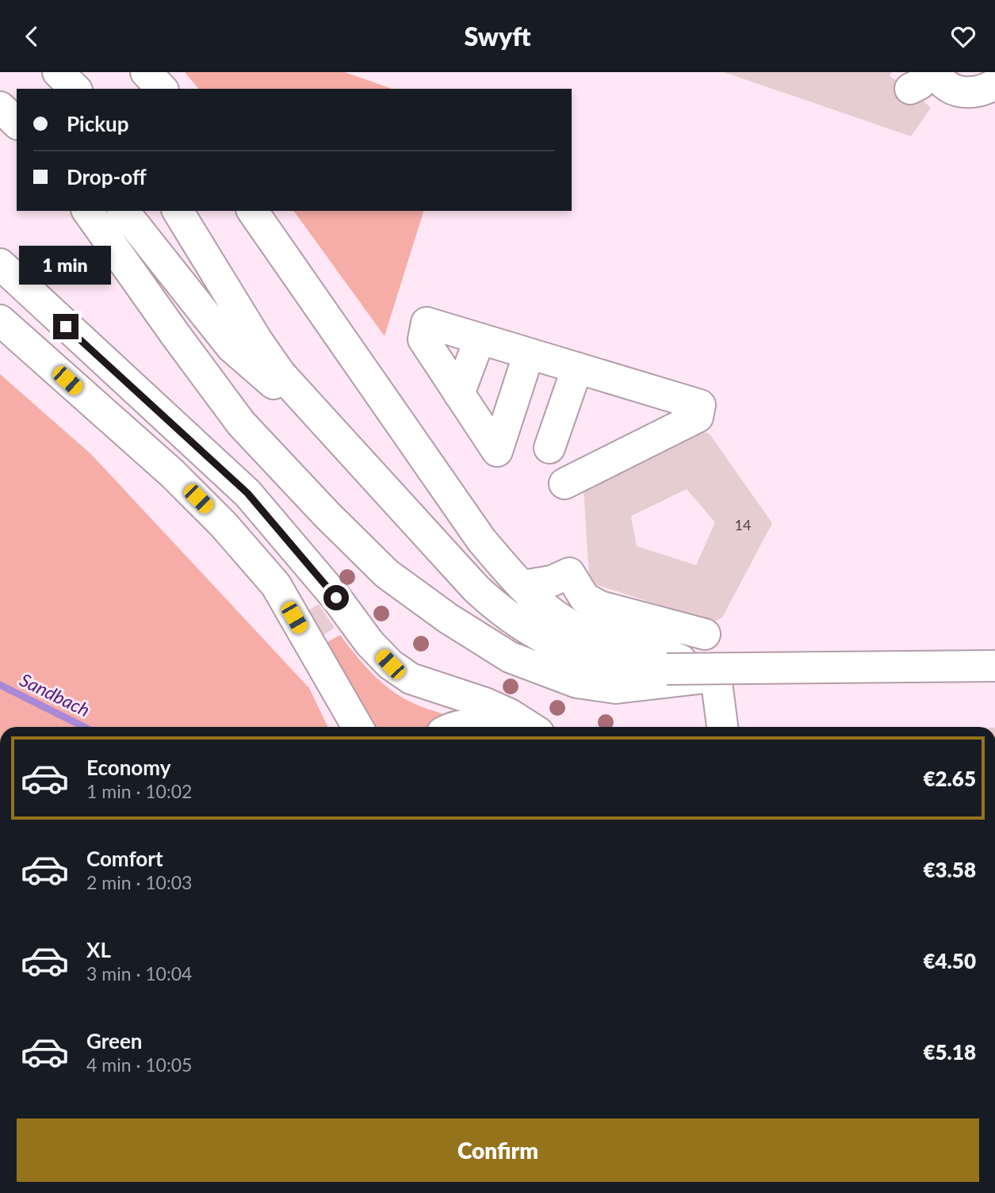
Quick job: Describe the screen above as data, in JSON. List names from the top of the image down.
{
  "water": ["Sandbach"],
  "house_numbers": ["14"],
  "page": {
    "header": "Swyft",
    "banner": ["Pickup", "Drop-off"],
    "bubble": "1 min",
    "list": [
      {
        "name": "Economy",
        "note": "1 min · 10:02",
        "value": "€2.65"
      },
      {
        "name": "Comfort",
        "note": "2 min · 10:03",
        "value": "€3.58"
      },
      {
        "name": "XL",
        "note": "3 min · 10:04",
        "value": "€4.50"
      },
      {
        "name": "Green",
        "note": "4 min · 10:05",
        "value": "€5.18"
      }
    ],
    "buttons": "Confirm"
  }
}
